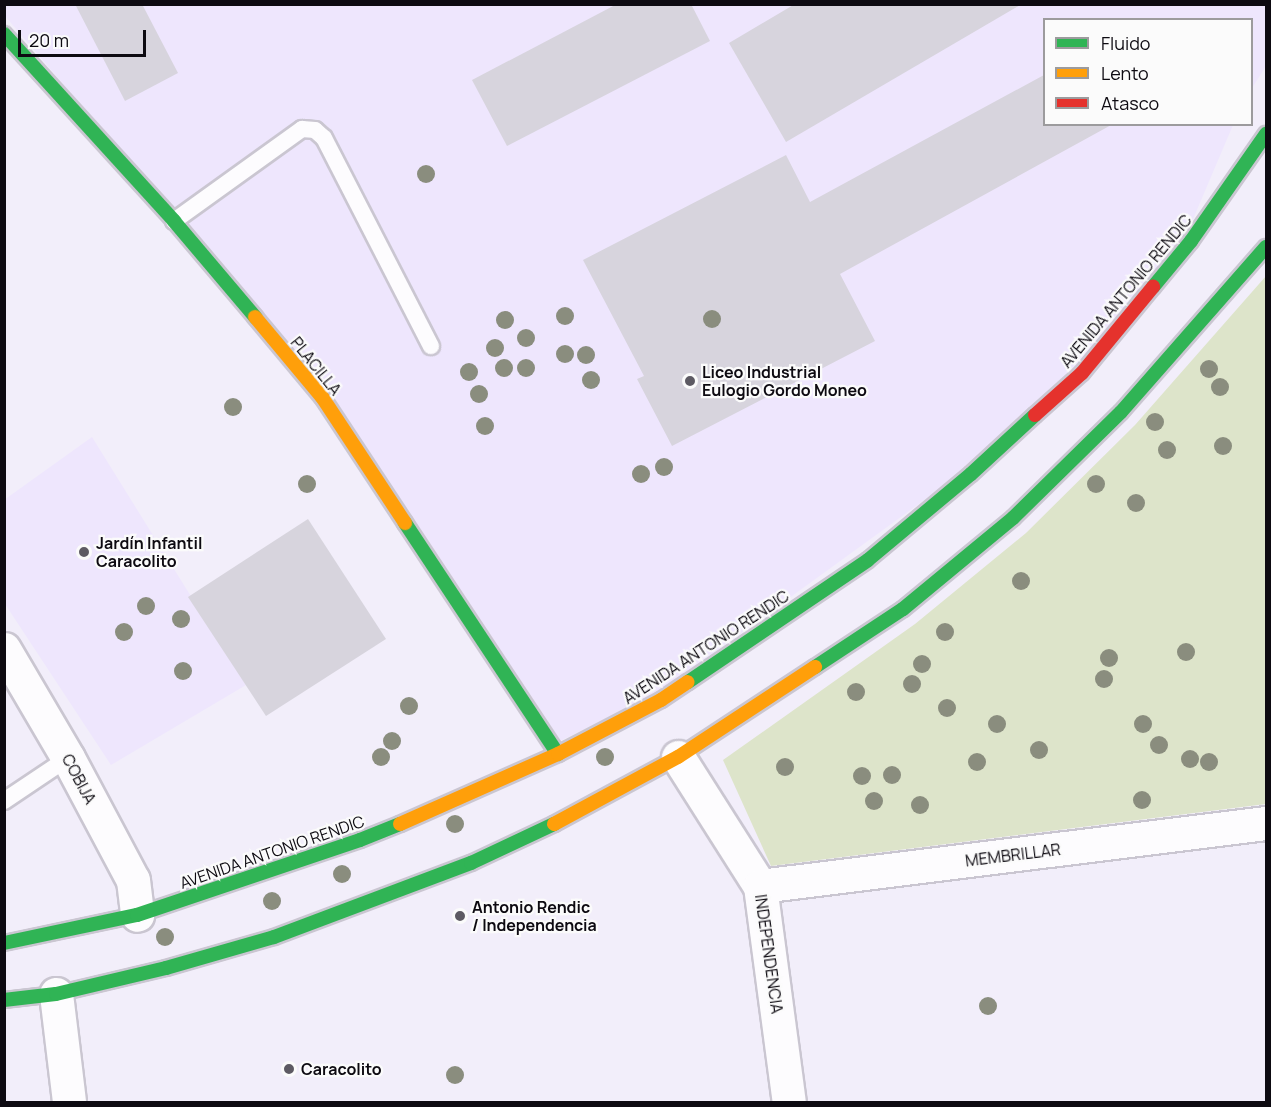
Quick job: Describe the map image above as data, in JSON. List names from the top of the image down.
{
  "streets": {
    "main road": ["AVENIDA ANTONIO RENDIC", "PLACILLA"],
    "street": ["COBIJA", "MEMBRILLAR", "INDEPENDENCIA"]
  },
  "crossings": [
    ["AVENIDA ANTONIO RENDIC", "PLACILLA"],
    ["AVENIDA ANTONIO RENDIC", "COBIJA"],
    ["MEMBRILLAR", "INDEPENDENCIA"]
  ],
  "places": [
    "Liceo Industrial Eulogio Gordo Moneo",
    "Jardín Infantil Caracolito",
    "Antonio Rendic / Independencia",
    "Caracolito"
  ],
  "legend": ["Fluido", "Lento", "Atasco"],
  "scale_bar": "20 m"
}
